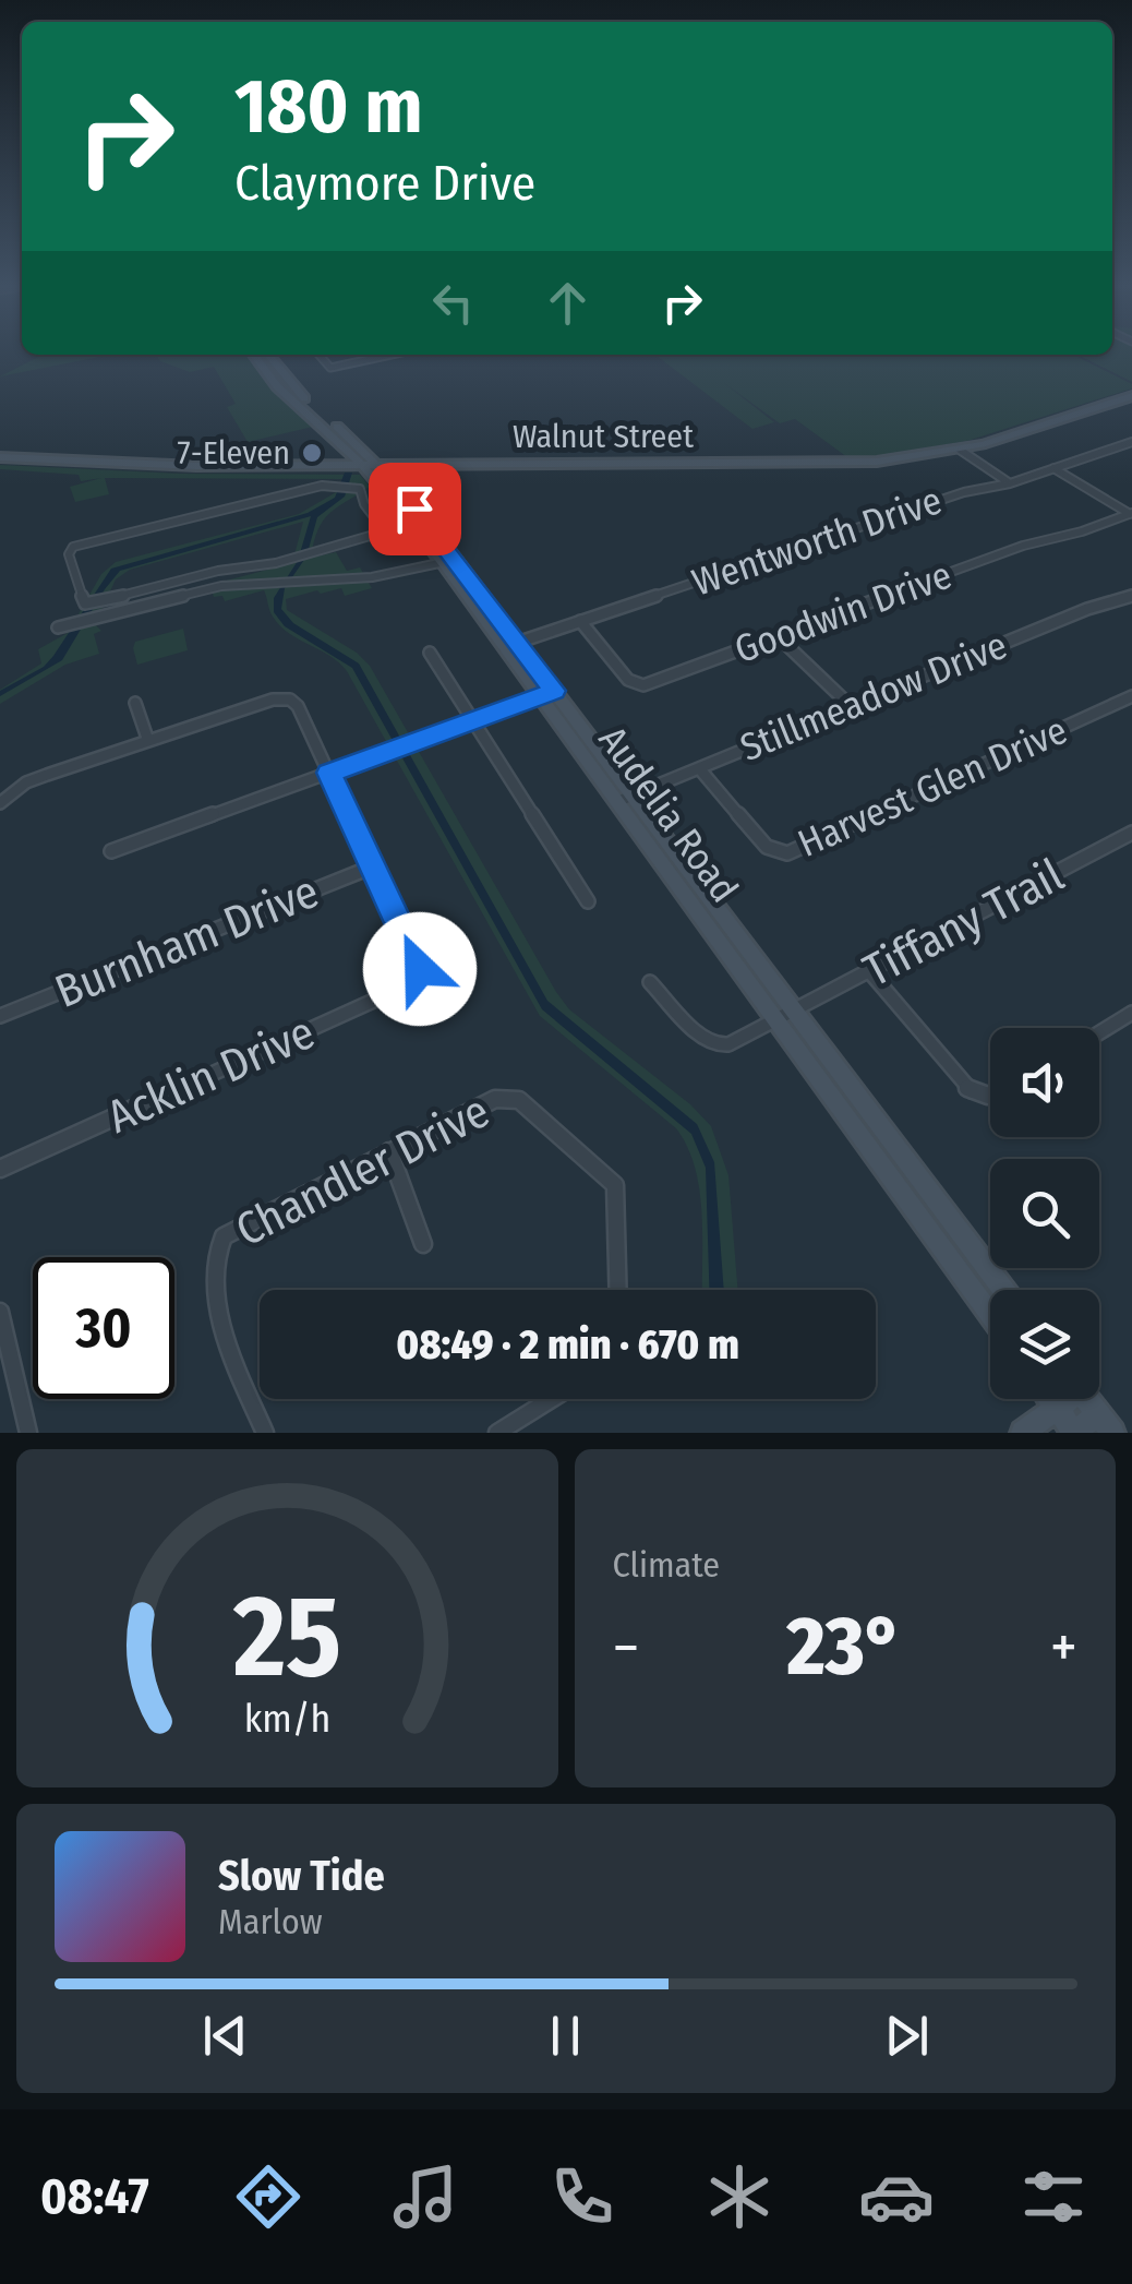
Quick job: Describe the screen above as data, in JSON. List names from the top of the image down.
{
  "streets": {
    "main road": ["Walnut Street", "Audelia Road"],
    "street": [
      "Wentworth Drive",
      "Goodwin Drive",
      "Stillmeadow Drive",
      "Harvest Glen Drive",
      "Tiffany Trail",
      "Burnham Drive",
      "Acklin Drive",
      "Chandler Drive"
    ]
  },
  "crossings": [
    ["Walnut Street", "Audelia Road"],
    ["Wentworth Drive", "Goodwin Drive"],
    ["Wentworth Drive", "Audelia Road"],
    ["Stillmeadow Drive", "Harvest Glen Drive"],
    ["Stillmeadow Drive", "Audelia Road"],
    ["Audelia Road", "Tiffany Trail"],
    ["Burnham Drive", "Acklin Drive"]
  ],
  "places": ["7-Eleven"],
  "page": {
    "turn": ["180 m", "Claymore Drive"],
    "limit": "30",
    "trip": "08:49 · 2 min · 670 m",
    "tile": "Climate",
    "heat": ["−", "23°", "+"],
    "song": ["Slow Tide", "Marlow"],
    "tabs": "08:47",
    "gauge": ["25", "km/h"]
  }
}
